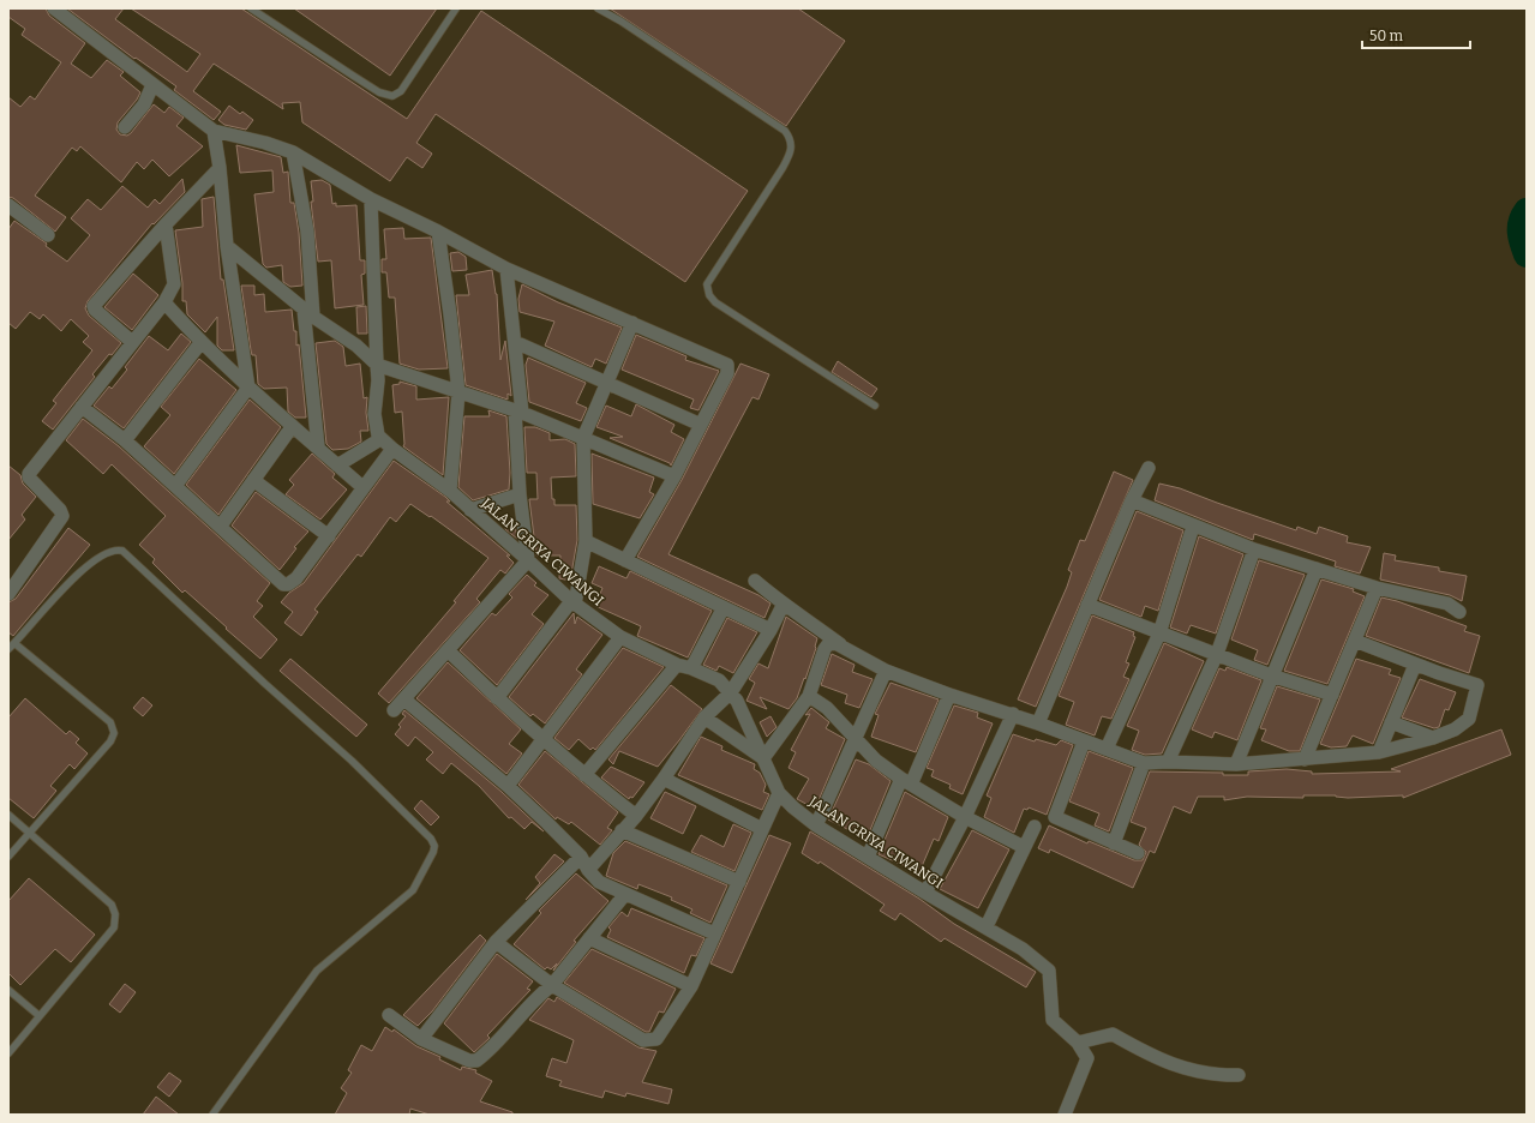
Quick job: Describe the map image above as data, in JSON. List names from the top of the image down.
{
  "streets": {
    "street": ["JALAN GRIYA CIWANGI"]
  },
  "scale_bar": "50 m"
}
